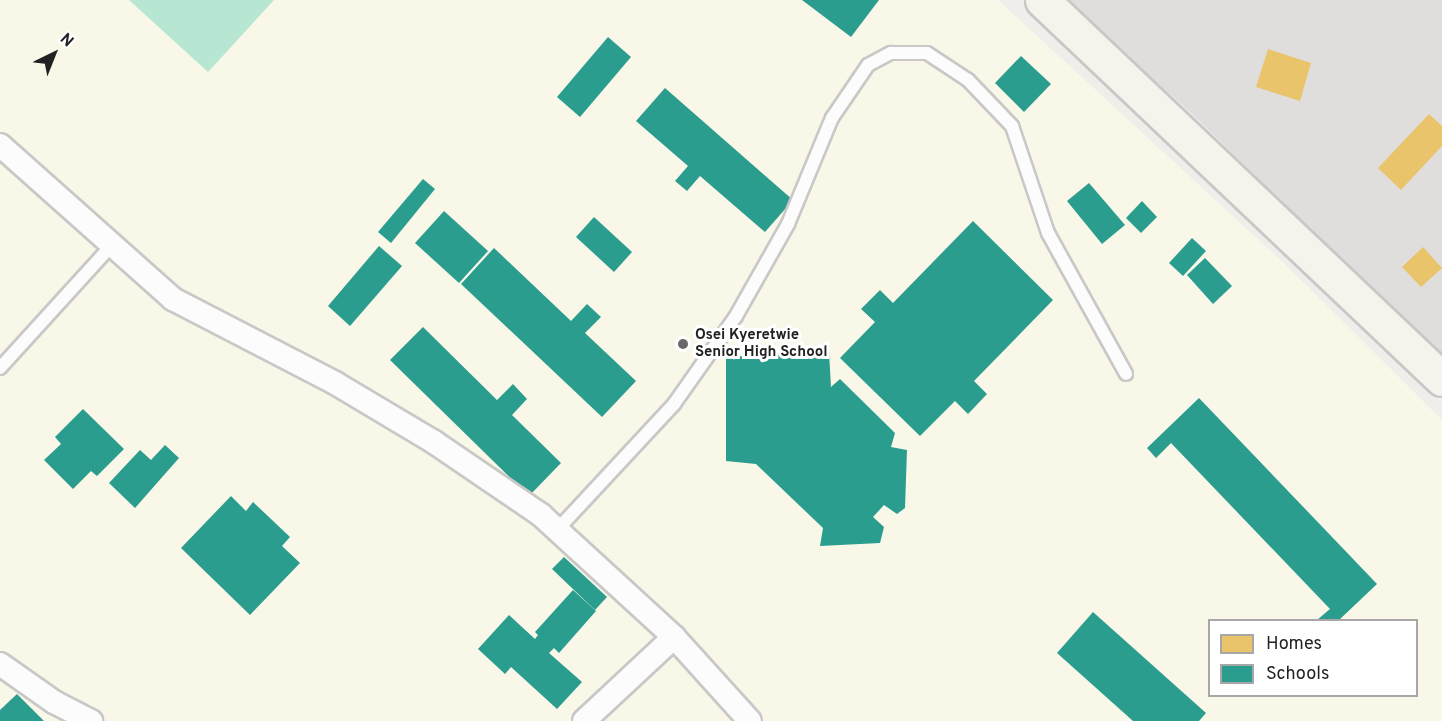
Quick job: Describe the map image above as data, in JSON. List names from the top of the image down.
{
  "places": ["Osei Kyeretwie Senior High School"],
  "legend": ["Homes", "Schools"],
  "north": "top right"
}
